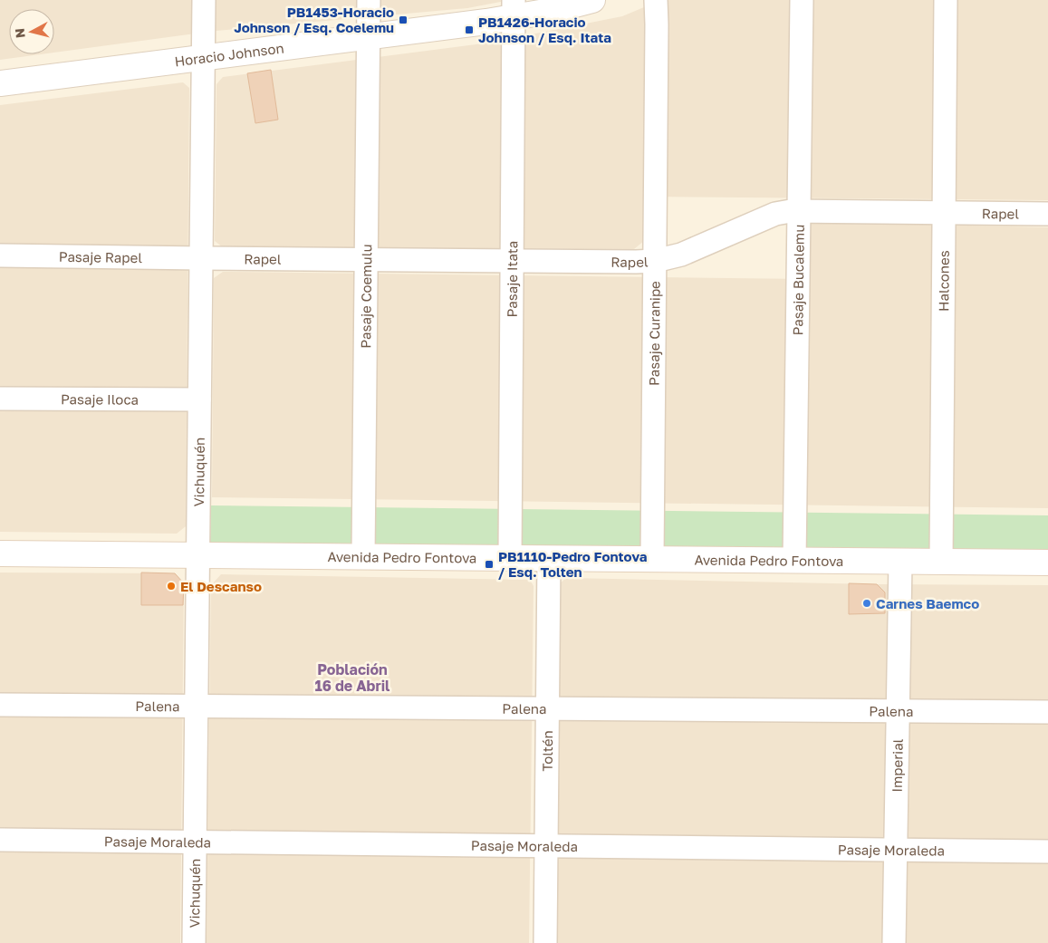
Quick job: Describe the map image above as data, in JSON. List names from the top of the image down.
{
  "streets": {
    "main road": ["Horacio Johnson", "Avenida Pedro Fontova"],
    "street": [
      "Rapel",
      "Pasaje Rapel",
      "Pasaje Itata",
      "Pasaje Bucalemu",
      "Halcones",
      "Pasaje Coemulu",
      "Pasaje Curanipe",
      "Pasaje Iloca",
      "Vichuquén",
      "Palena",
      "Toltén",
      "Imperial",
      "Pasaje Moraleda"
    ]
  },
  "crossings": [
    ["Horacio Johnson", "Pasaje Itata"],
    ["Horacio Johnson", "Pasaje Coemulu"],
    ["Horacio Johnson", "Vichuquén"],
    ["Rapel", "Pasaje Rapel"],
    ["Rapel", "Pasaje Itata"],
    ["Rapel", "Pasaje Bucalemu"],
    ["Rapel", "Halcones"],
    ["Rapel", "Pasaje Coemulu"],
    ["Rapel", "Pasaje Curanipe"],
    ["Rapel", "Vichuquén"],
    ["Pasaje Rapel", "Vichuquén"],
    ["Pasaje Itata", "Avenida Pedro Fontova"],
    ["Pasaje Bucalemu", "Avenida Pedro Fontova"],
    ["Halcones", "Avenida Pedro Fontova"],
    ["Pasaje Coemulu", "Avenida Pedro Fontova"],
    ["Pasaje Curanipe", "Avenida Pedro Fontova"],
    ["Pasaje Iloca", "Vichuquén"],
    ["Vichuquén", "Avenida Pedro Fontova"],
    ["Vichuquén", "Palena"],
    ["Vichuquén", "Pasaje Moraleda"],
    ["Avenida Pedro Fontova", "Toltén"],
    ["Avenida Pedro Fontova", "Imperial"],
    ["Palena", "Toltén"],
    ["Palena", "Imperial"],
    ["Toltén", "Pasaje Moraleda"],
    ["Imperial", "Pasaje Moraleda"]
  ],
  "districts": ["Población 16 de Abril"],
  "places": {
    "transit": ["PB1453-Horacio Johnson / Esq. Coelemu", "PB1426-Horacio Johnson / Esq. Itata", "PB1110-Pedro Fontova / Esq. Tolten"],
    "other": ["El Descanso", "Carnes Baemco"]
  },
  "north": "left"
}
